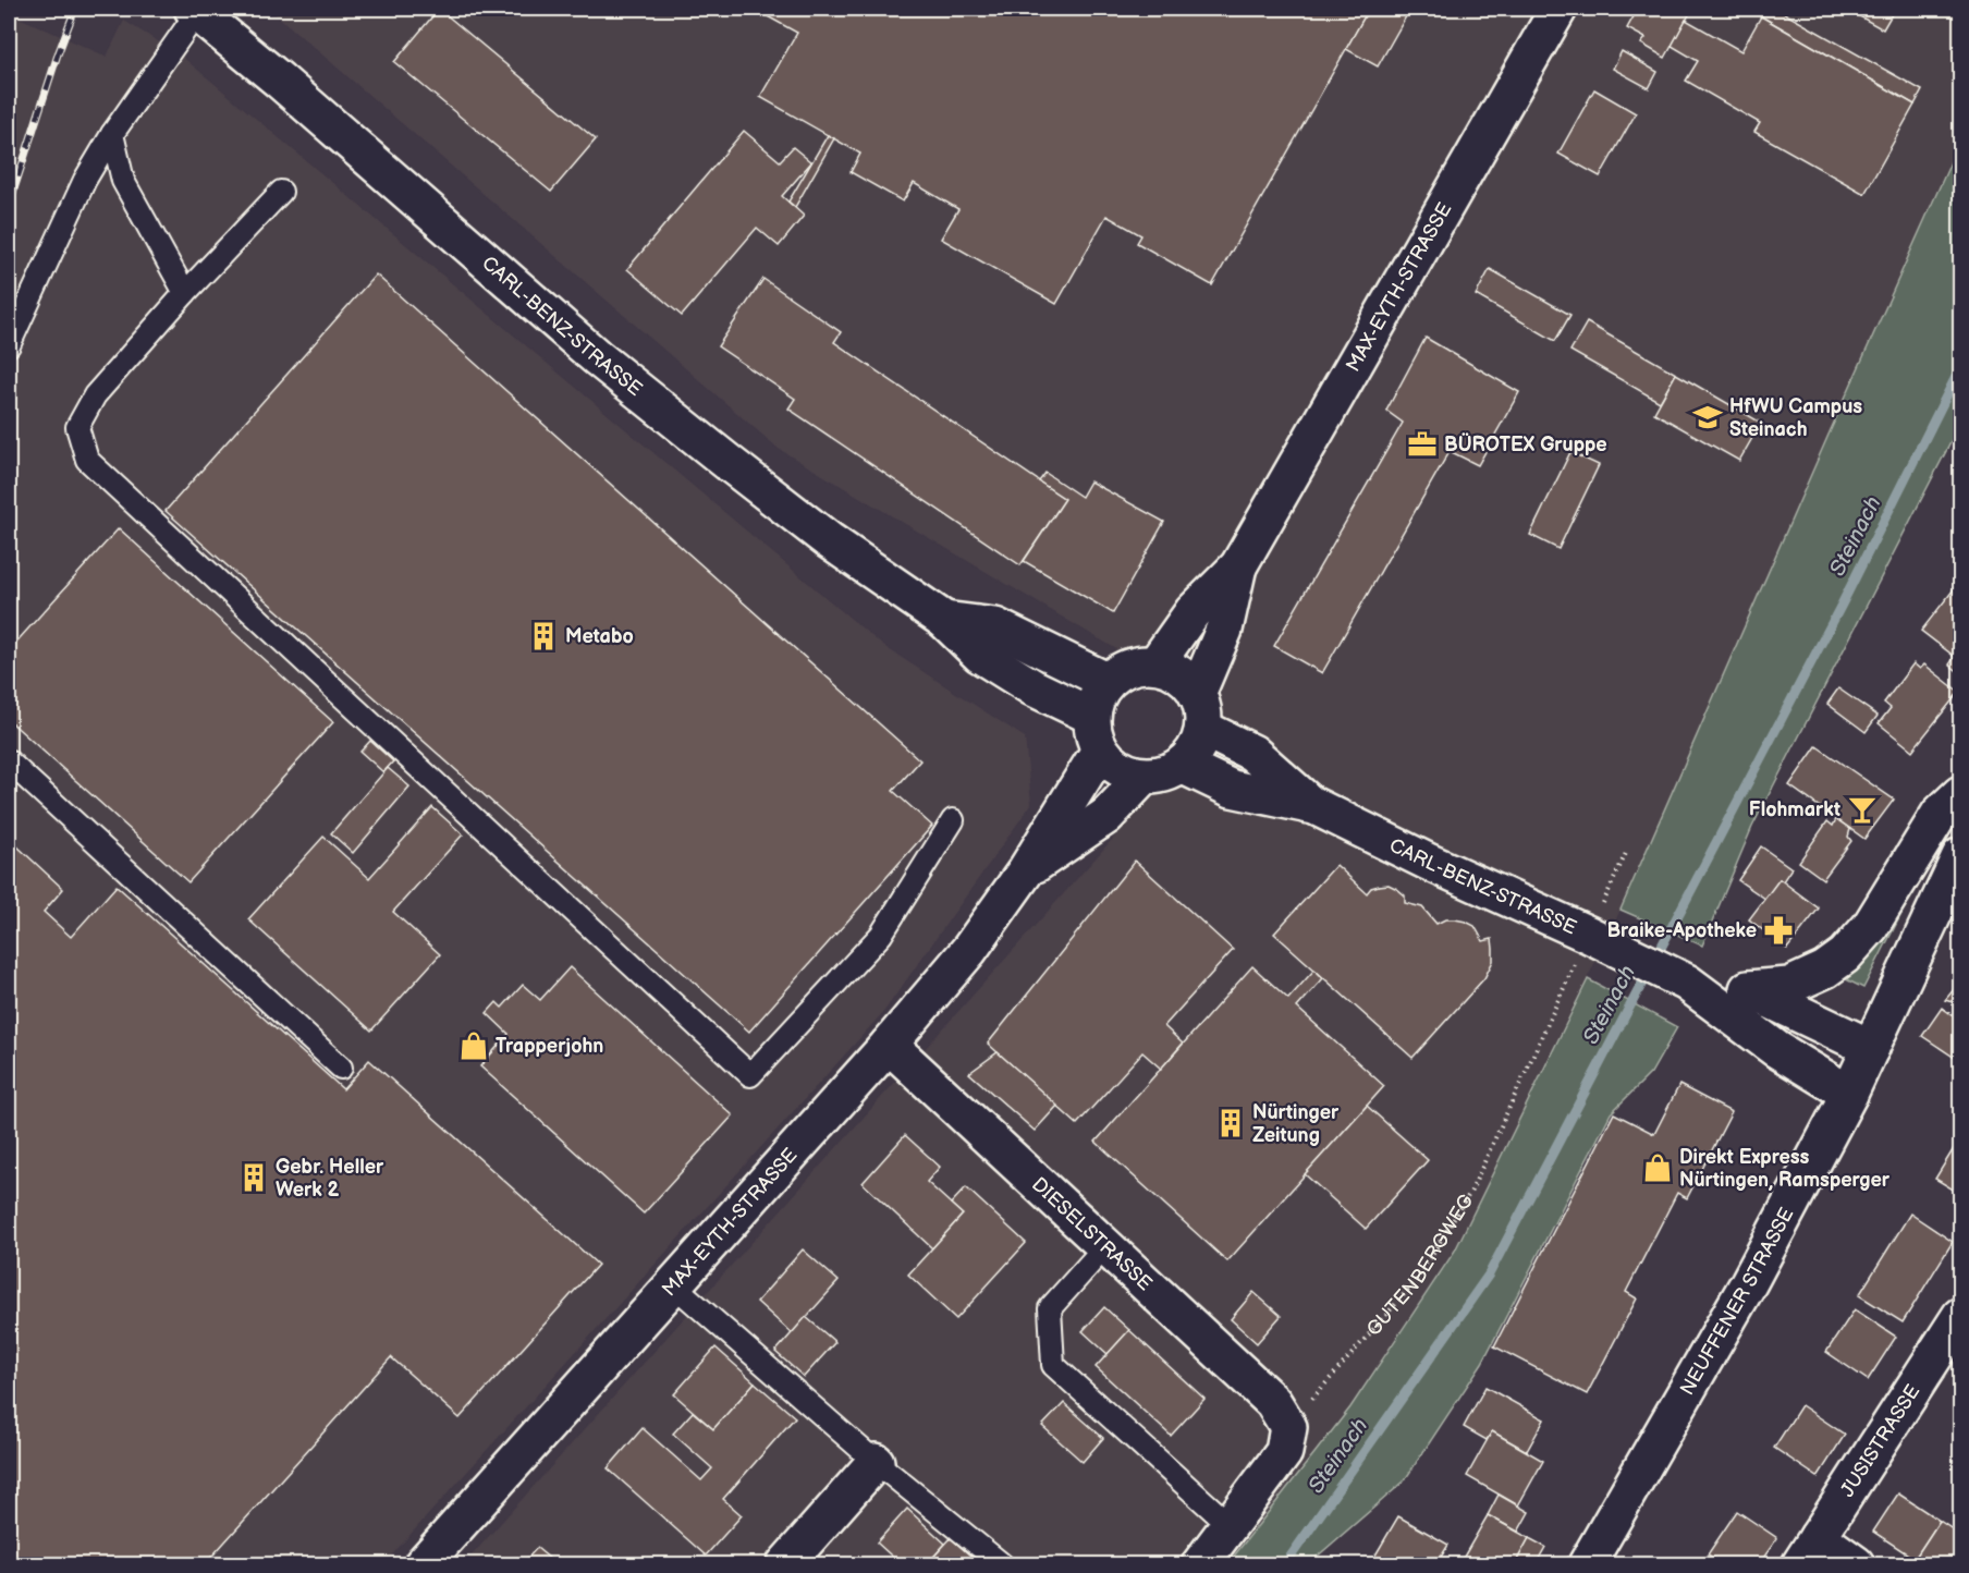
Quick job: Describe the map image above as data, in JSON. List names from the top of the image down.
{
  "streets": {
    "street": [
      "MAX-EYTH-STRASSE",
      "CARL-BENZ-STRASSE",
      "DIESELSTRASSE",
      "NEUFFENER STRASSE",
      "JUSISTRASSE"
    ],
    "path": ["GUTENBERGWEG"]
  },
  "crossings": [
    ["MAX-EYTH-STRASSE", "CARL-BENZ-STRASSE"],
    ["MAX-EYTH-STRASSE", "DIESELSTRASSE"],
    ["CARL-BENZ-STRASSE", "GUTENBERGWEG"],
    ["CARL-BENZ-STRASSE", "NEUFFENER STRASSE"],
    ["DIESELSTRASSE", "GUTENBERGWEG"]
  ],
  "water": ["Steinach"],
  "places": {
    "school or university": ["HfWU Campus Steinach"],
    "office": ["BÜROTEX Gruppe"],
    "building": ["Metabo", "Nürtinger Zeitung", "Gebr. Heller Werk 2"],
    "bar": ["Flohmarkt"],
    "pharmacy": ["Braike-Apotheke"],
    "shop": ["Trapperjohn", "Direkt Express Nürtingen, Ramsperger"]
  }
}
